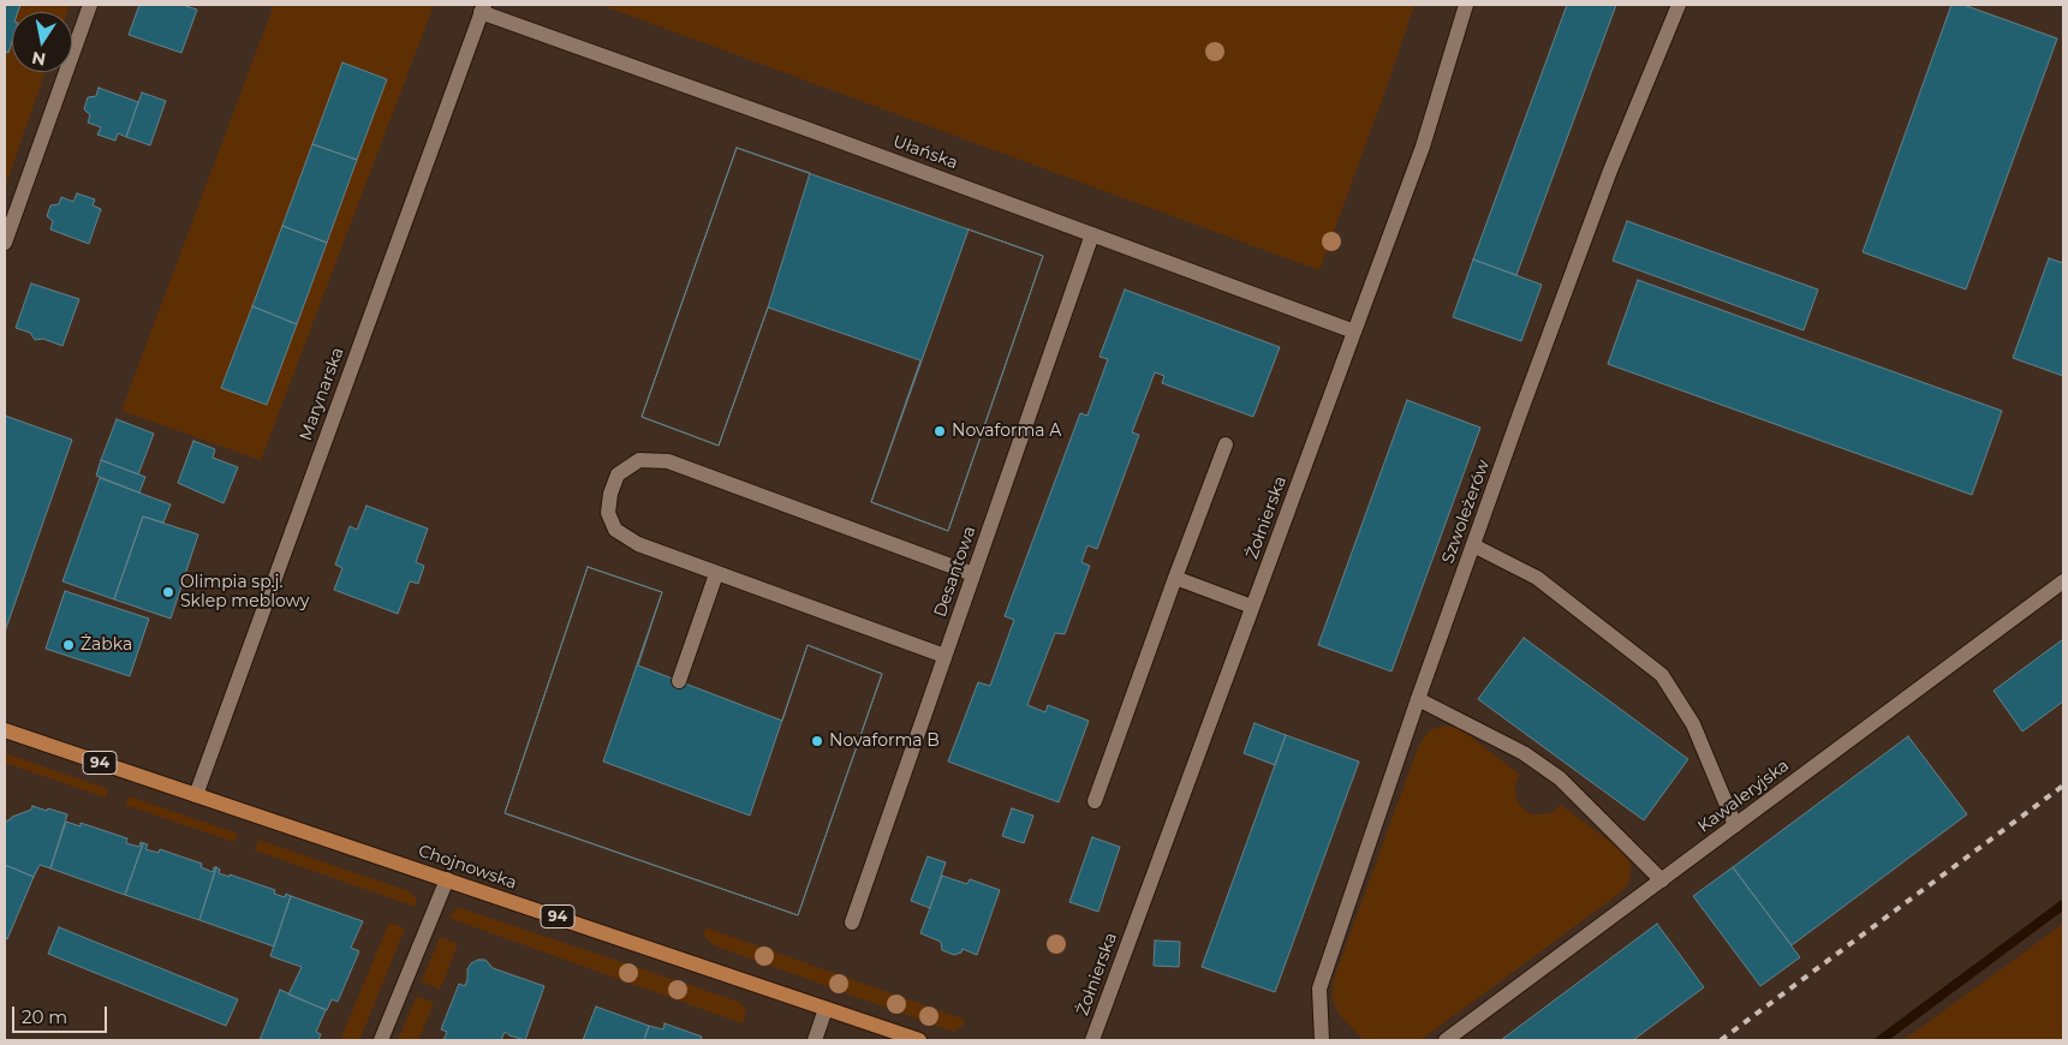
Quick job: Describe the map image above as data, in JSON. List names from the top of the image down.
{
  "streets": {
    "main road": ["94", "Chojnowska"],
    "street": [
      "Ułańska",
      "Marynarska",
      "Szwoleżerów",
      "Żołnierska",
      "Desantowa",
      "Kawaleryjska"
    ]
  },
  "crossings": [
    ["Ułańska", "Marynarska"],
    ["Ułańska", "Żołnierska"],
    ["Ułańska", "Desantowa"],
    ["Marynarska", "Chojnowska"]
  ],
  "places": [
    "Novaforma A",
    "Olimpia sp.j. Sklep meblowy",
    "Żabka",
    "Novaforma B"
  ],
  "scale_bar": "20 m",
  "north": "bottom"
}
